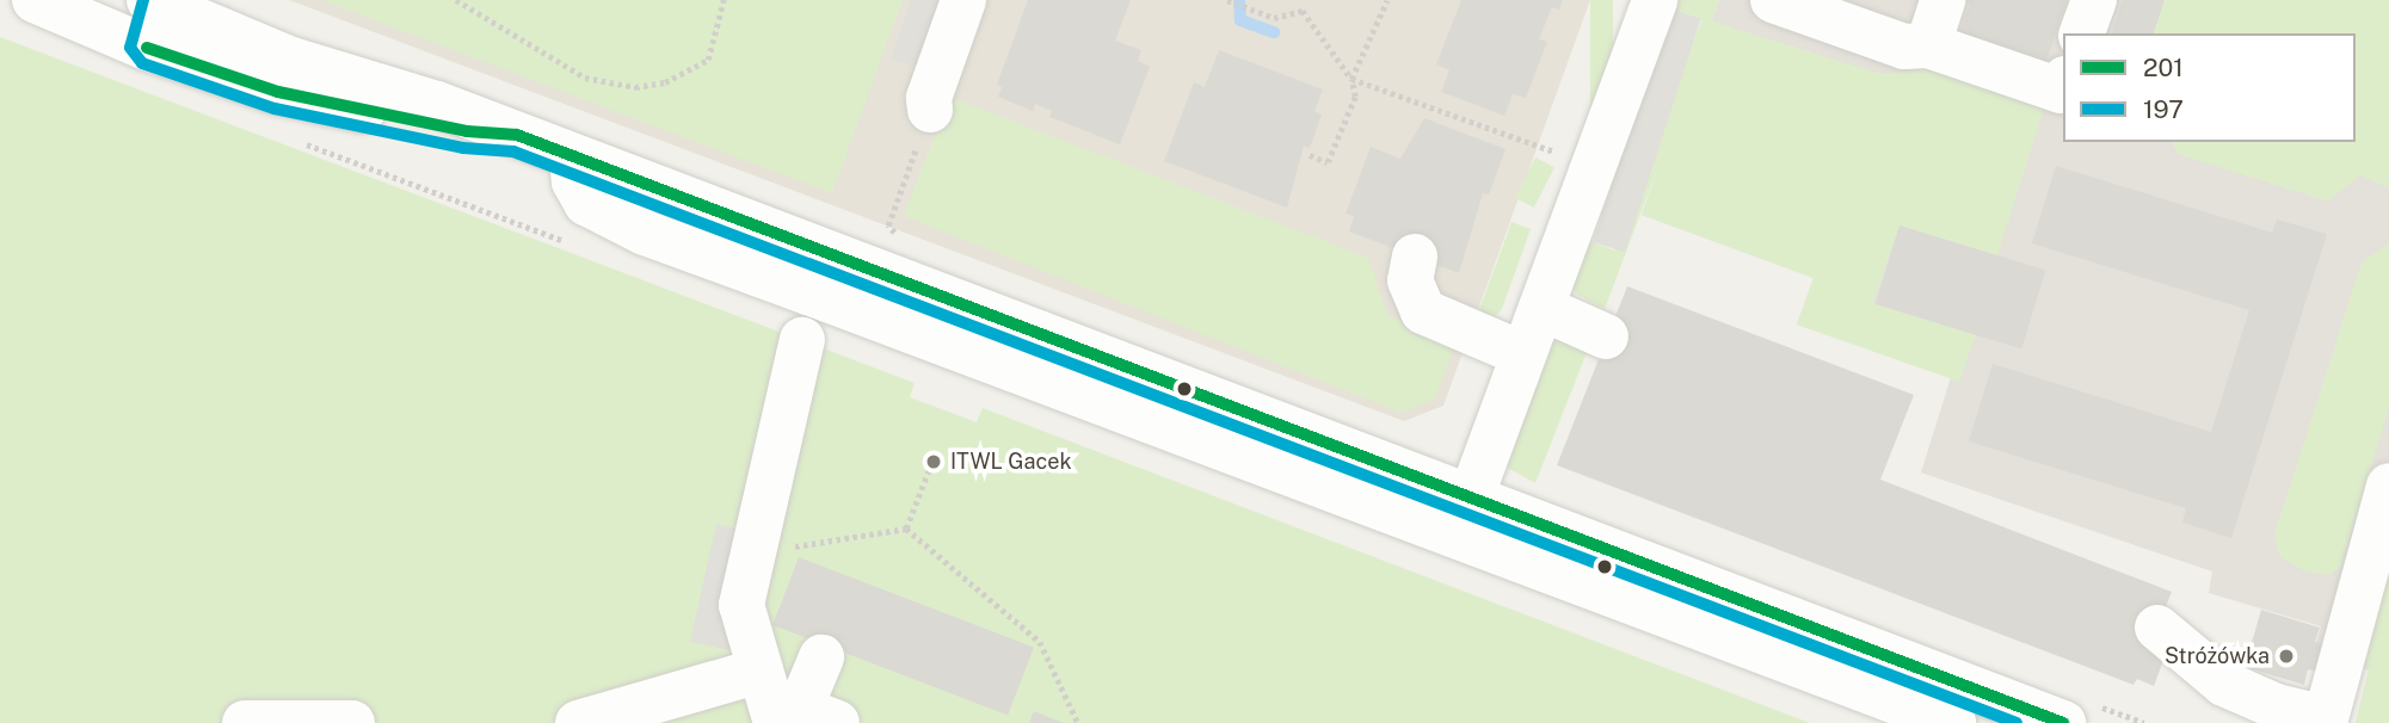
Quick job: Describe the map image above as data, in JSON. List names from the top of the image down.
{
  "places": ["ITWL Gacek", "Stróżówka"],
  "lines": ["transit line 197", "transit line 201"],
  "legend": ["201", "197"]
}
